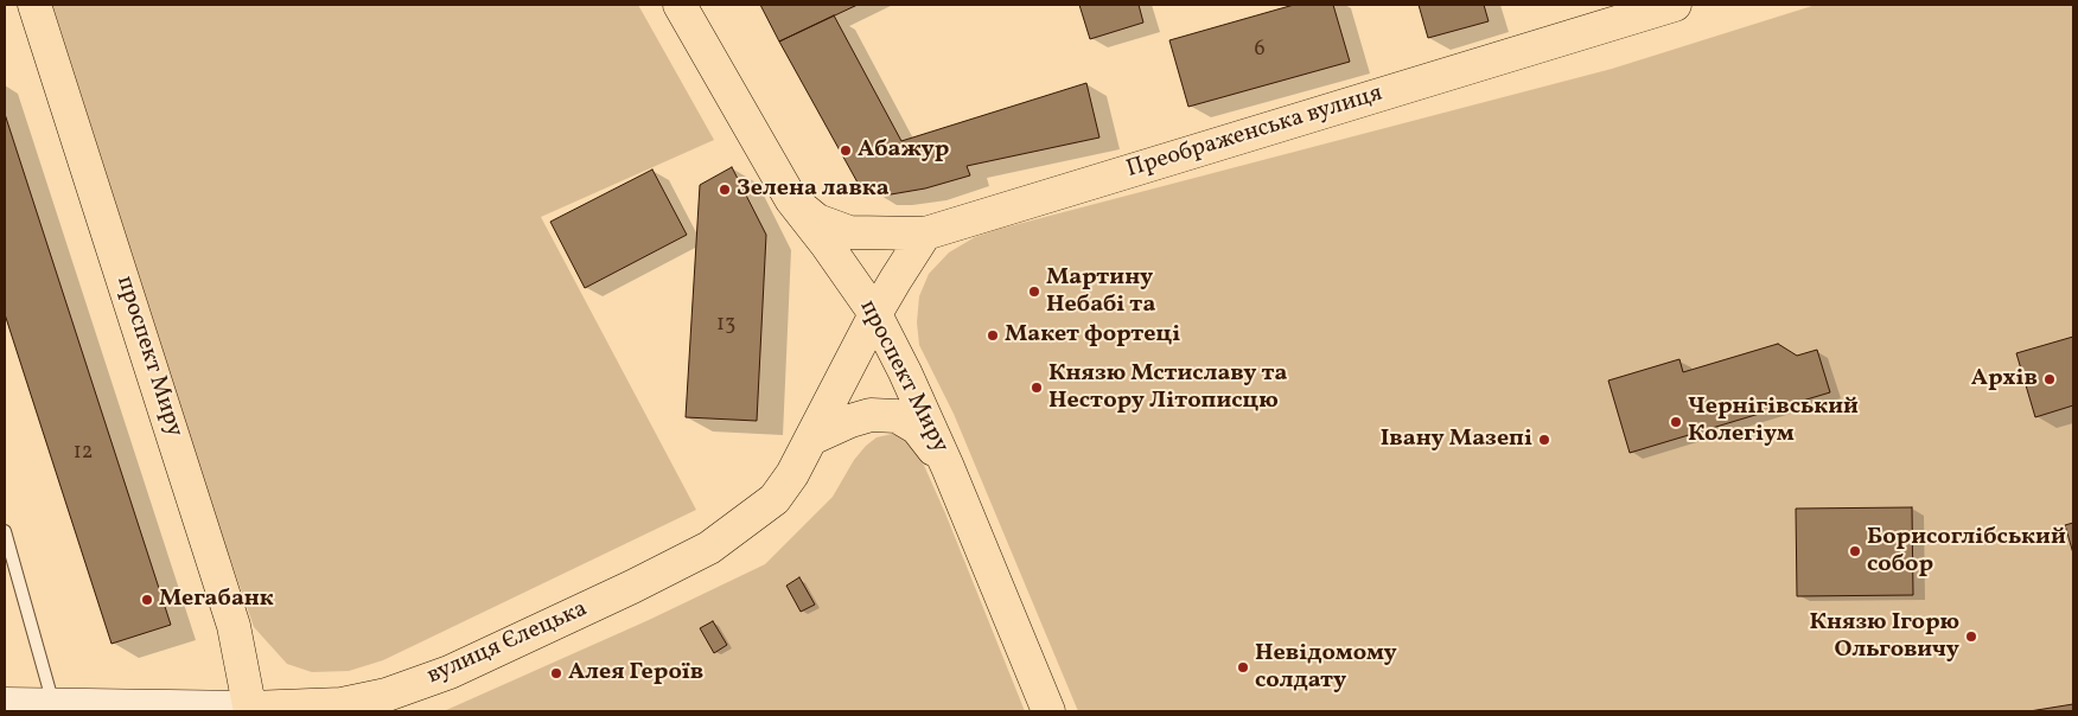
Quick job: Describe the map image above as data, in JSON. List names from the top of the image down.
{
  "streets": {
    "main road": ["Преображенська вулиця", "проспект Миру", "вулиця Єлецька"]
  },
  "crossings": [
    ["Преображенська вулиця", "проспект Миру"],
    ["проспект Миру", "вулиця Єлецька"]
  ],
  "places": [
    "Абажур",
    "Зелена лавка",
    "Мартину Небабі та",
    "Макет фортеці",
    "Архів",
    "Князю Мстиславу та Нестору Літописцю",
    "Чернігівський Колегіум",
    "Івану Мазепі",
    "Борисоглібський собор",
    "Мегабанк",
    "Князю Ігорю Ольговичу",
    "Невідомому солдату",
    "Алея Героїв"
  ],
  "house_numbers": ["6", "13", "12"]
}
